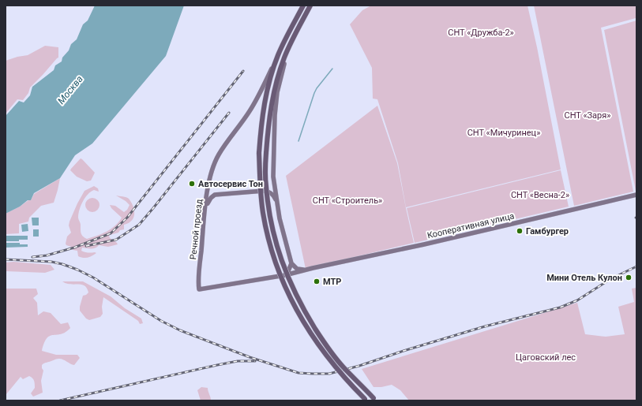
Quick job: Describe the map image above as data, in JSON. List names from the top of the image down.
{
  "streets": {
    "main road": ["Кооперативная улица", "Речной проезд"]
  },
  "crossings": [
    ["Кооперативная улица", "Речной проезд"]
  ],
  "water": ["Москва"],
  "parks": [
    "СНТ «Дружба-2»",
    "СНТ «Заря»",
    "СНТ «Мичуринец»",
    "СНТ «Весна-2»",
    "СНТ «Строитель»",
    "Цаговский лес"
  ],
  "places": [
    "Автосервис Тон",
    "Гамбургер",
    "Мини Отель Кулон",
    "МТР"
  ]
}
